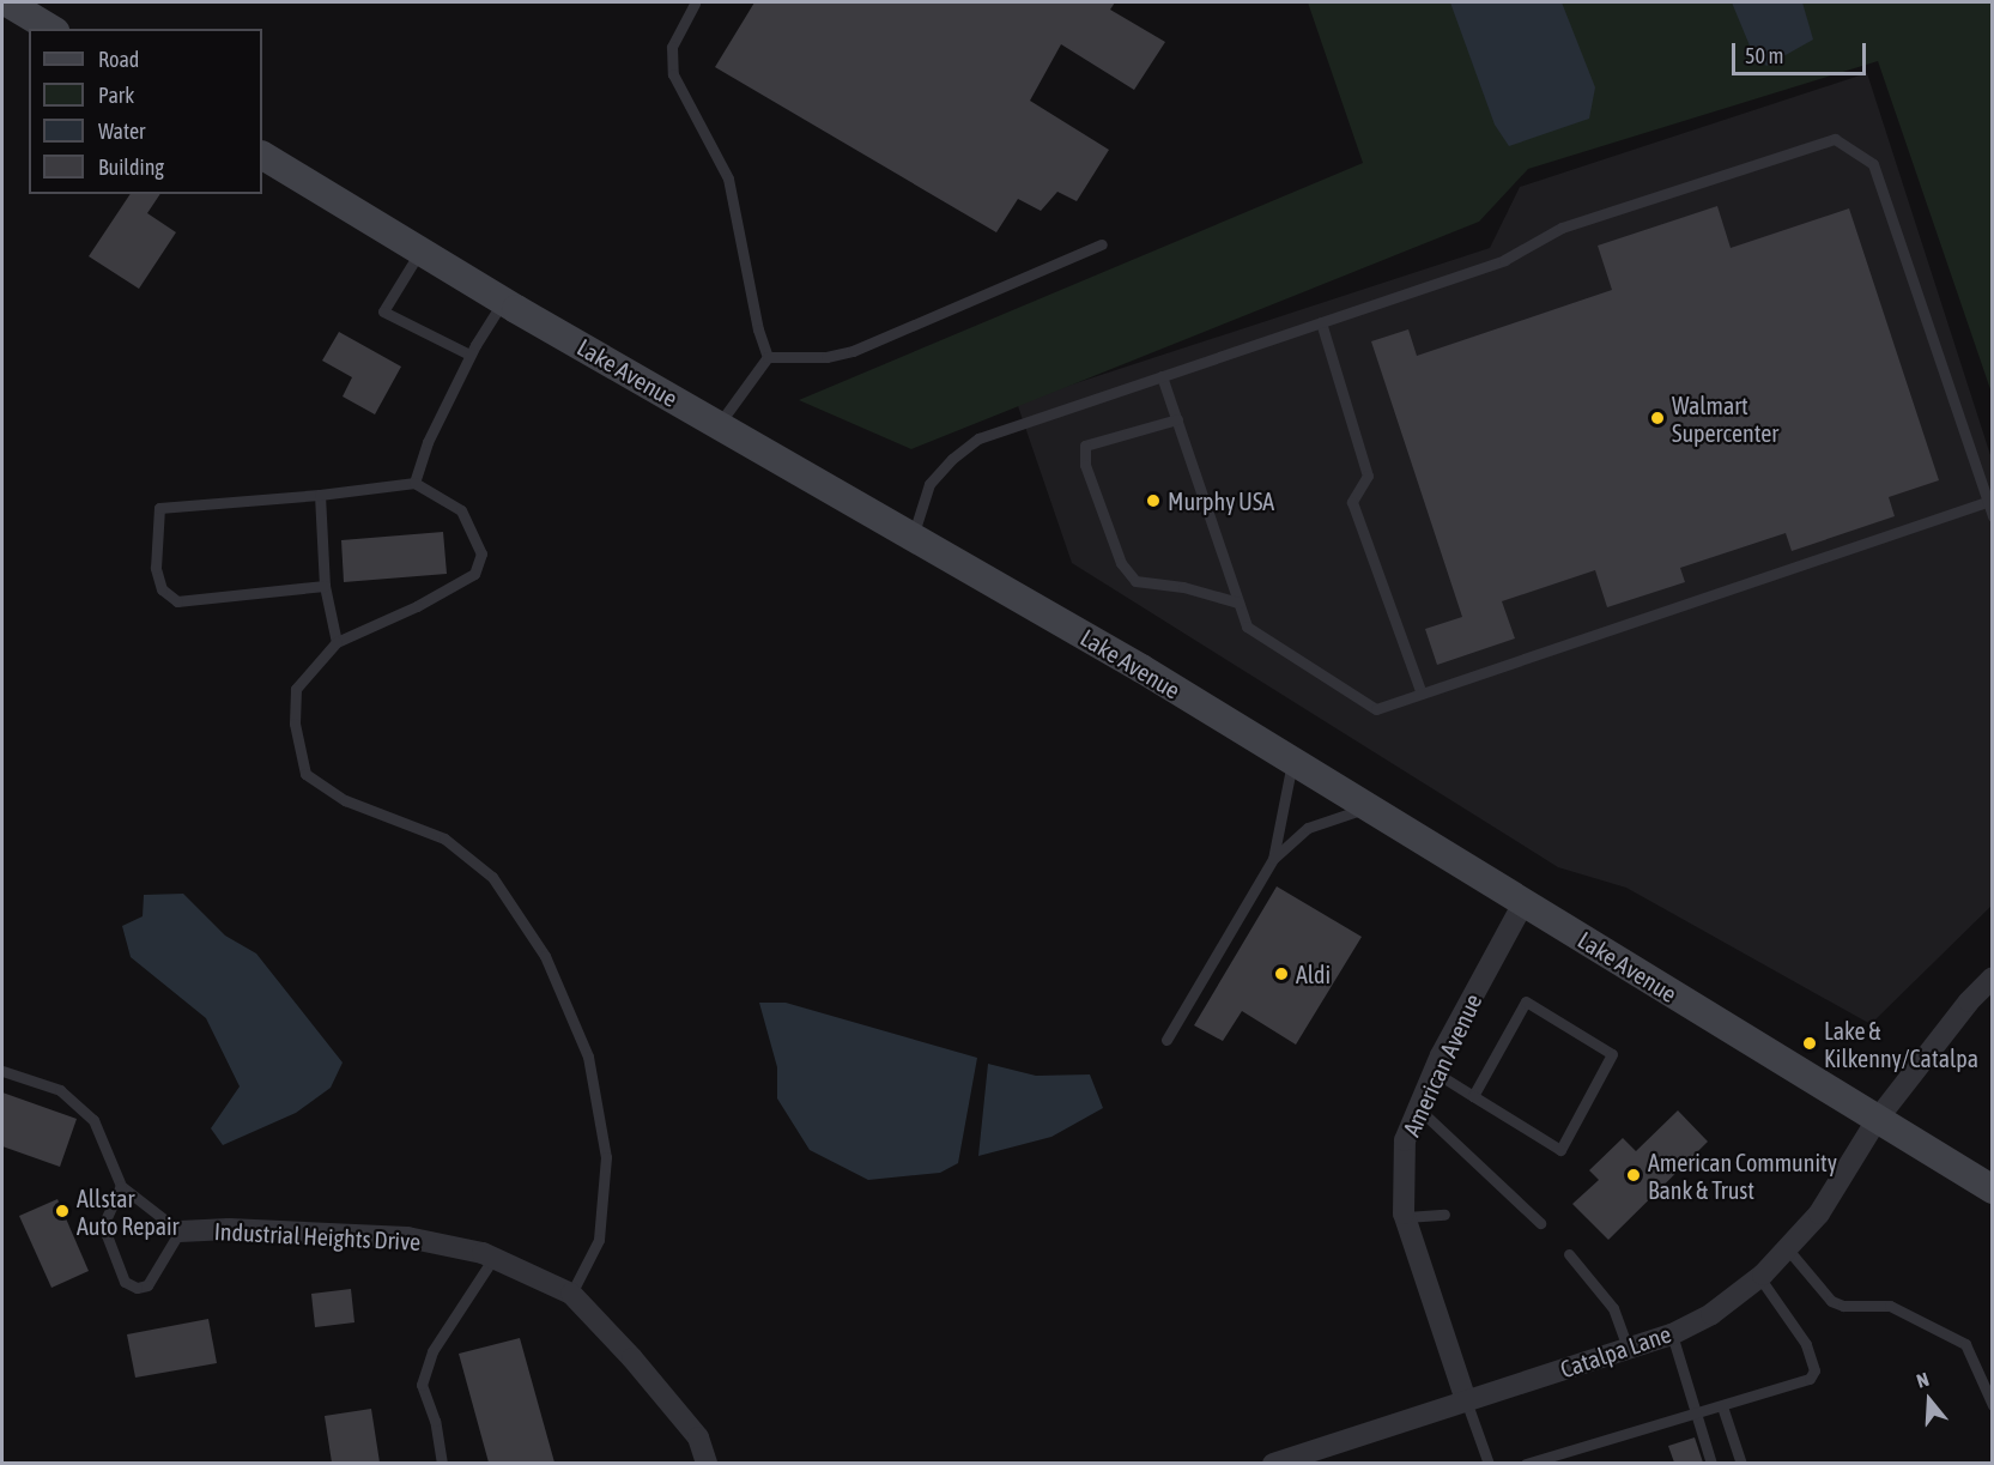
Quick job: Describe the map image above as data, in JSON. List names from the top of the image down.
{
  "streets": {
    "street": [
      "Lake Avenue",
      "American Avenue",
      "Industrial Heights Drive",
      "Catalpa Lane"
    ]
  },
  "crossings": [
    ["Lake Avenue", "American Avenue"],
    ["Lake Avenue", "Catalpa Lane"],
    ["American Avenue", "Catalpa Lane"]
  ],
  "places": [
    "Walmart Supercenter",
    "Murphy USA",
    "Aldi",
    "Lake & Kilkenny/Catalpa",
    "American Community Bank & Trust",
    "Allstar Auto Repair"
  ],
  "legend": [
    "Road",
    "Park",
    "Water",
    "Building"
  ],
  "scale_bar": "50 m",
  "north": "top"
}
